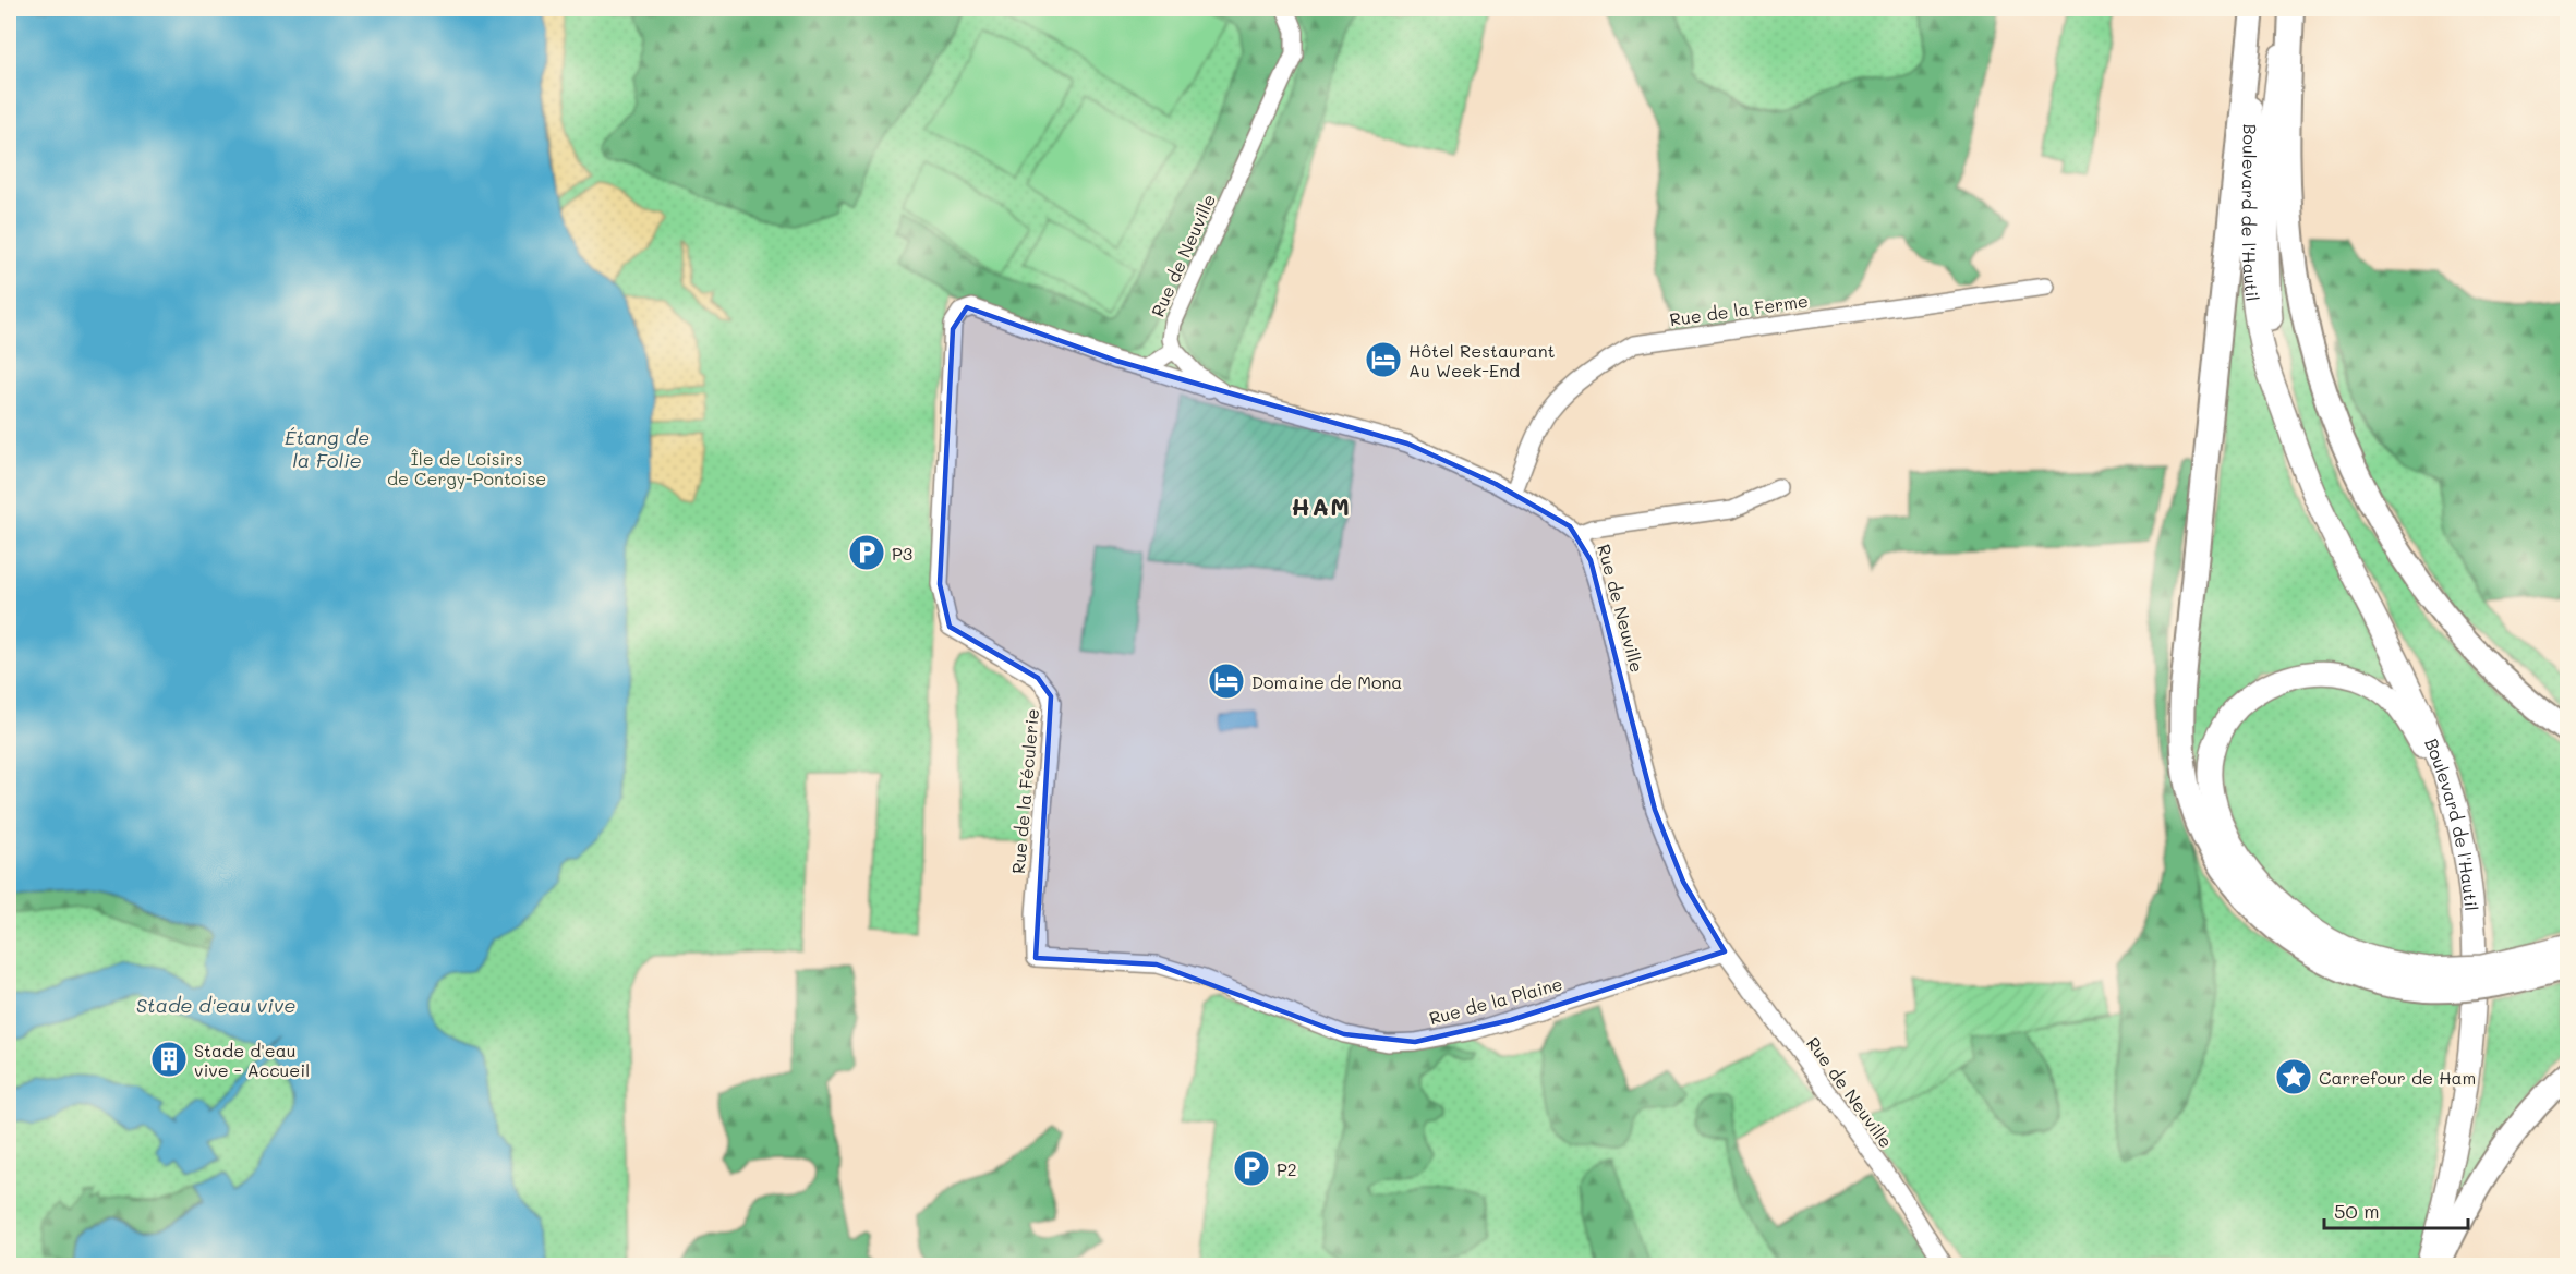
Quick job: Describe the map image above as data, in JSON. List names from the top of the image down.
{
  "streets": {
    "main road": ["Boulevard de l'Hautil"],
    "street": [
      "Rue de Neuville",
      "Rue de la Ferme",
      "Rue de la Féculerie",
      "Rue de la Plaine"
    ]
  },
  "crossings": [
    ["Rue de Neuville", "Rue de la Ferme"],
    ["Rue de Neuville", "Rue de la Plaine"],
    ["Rue de la Féculerie", "Rue de la Plaine"]
  ],
  "districts": ["HAM"],
  "water": ["Étang de la Folie", "Stade d'eau vive"],
  "parks": ["Île de Loisirs de Cergy-Pontoise"],
  "places": {
    "hotel": ["Hôtel Restaurant Au Week-End", "Domaine de Mona"],
    "parking": ["P3", "P2"],
    "building": ["Stade d'eau vive - Accueil"],
    "place": ["Carrefour de Ham"]
  },
  "scale_bar": "50 m"
}
